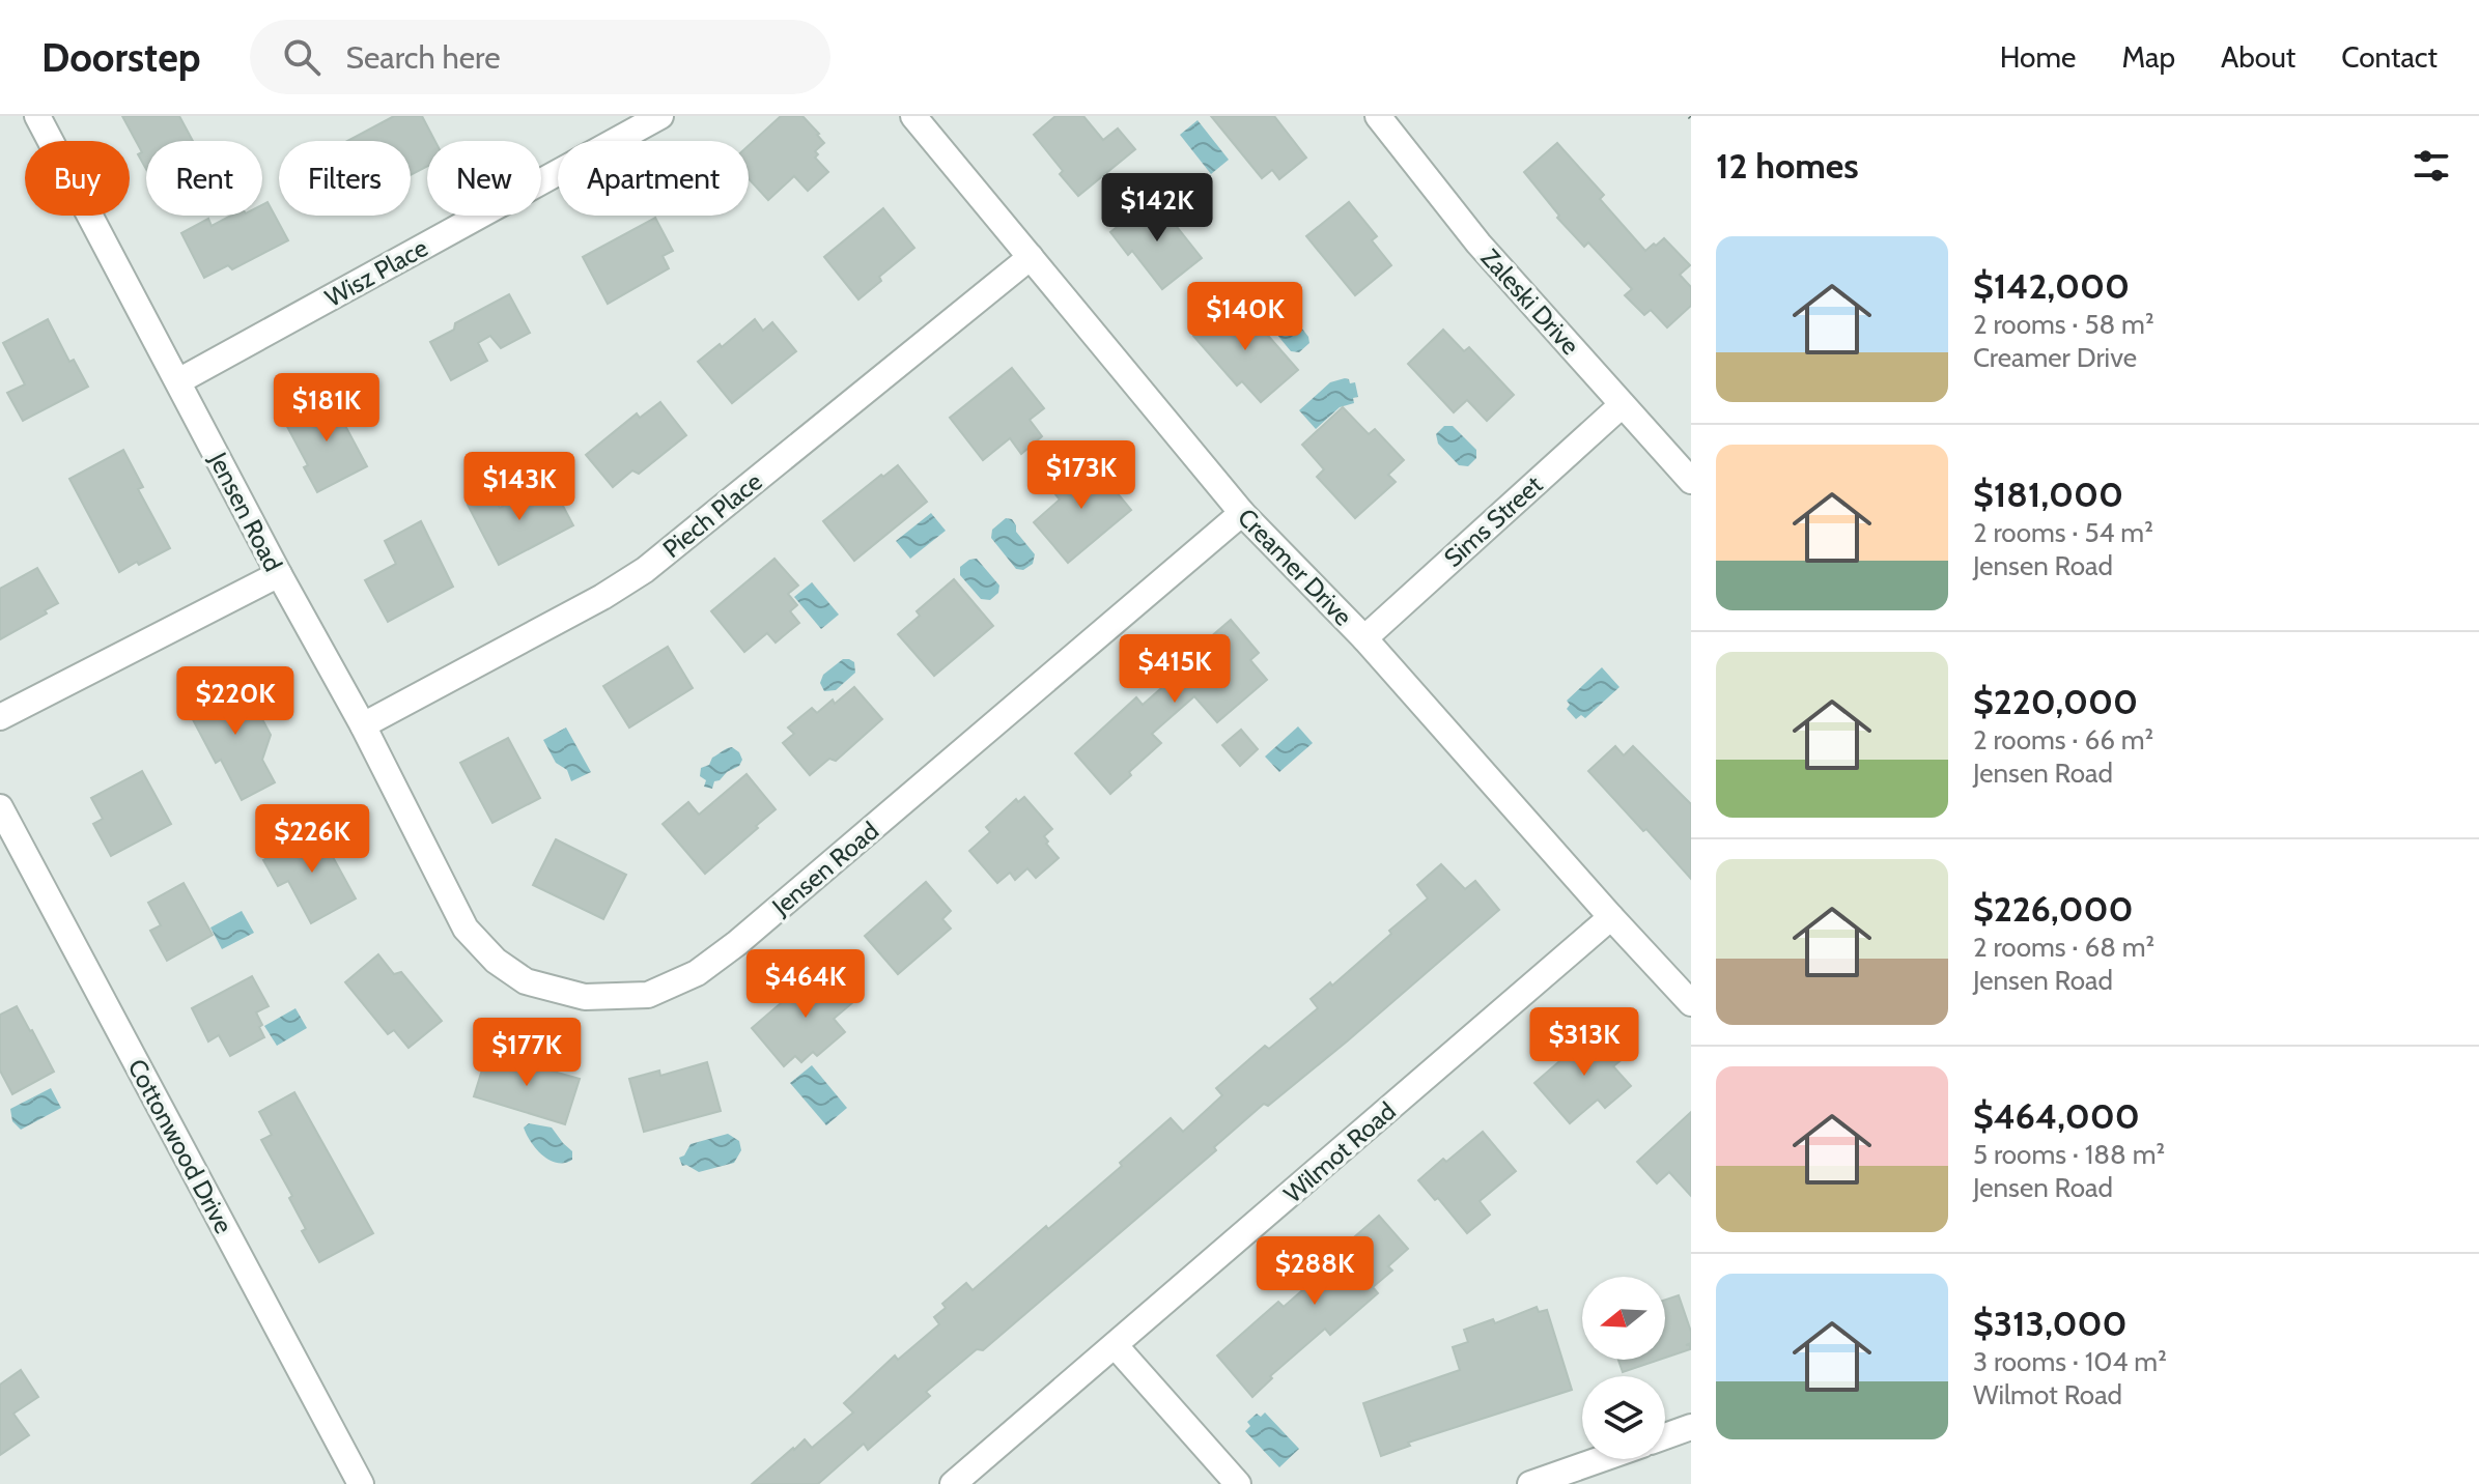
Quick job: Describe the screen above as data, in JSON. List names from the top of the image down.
{
  "streets": {
    "street": [
      "Wisz Place",
      "Zaleski Drive",
      "Jensen Road",
      "Piech Place",
      "Sims Street",
      "Creamer Drive",
      "Cottonwood Drive",
      "Wilmot Road"
    ]
  },
  "crossings": [
    ["Wisz Place", "Jensen Road"],
    ["Zaleski Drive", "Sims Street"],
    ["Jensen Road", "Piech Place"],
    ["Jensen Road", "Creamer Drive"],
    ["Piech Place", "Creamer Drive"],
    ["Sims Street", "Creamer Drive"],
    ["Creamer Drive", "Wilmot Road"]
  ],
  "north": "left",
  "page": {
    "header": "Doorstep",
    "search": "Search here",
    "nav": [
      "Home",
      "Map",
      "About",
      "Contact"
    ],
    "heading": "12 homes",
    "chip": [
      "Buy",
      "Rent",
      "Filters",
      "New",
      "Apartment"
    ],
    "price": [
      "$142K",
      "$140K",
      "$181K",
      "$173K",
      "$143K",
      "$415K",
      "$220K",
      "$226K",
      "$464K",
      "$313K",
      "$177K",
      "$288K"
    ],
    "list": [
      {
        "name": "$142,000",
        "note": "2 rooms · 58 m² · Creamer Drive"
      },
      {
        "name": "$181,000",
        "note": "2 rooms · 54 m² · Jensen Road"
      },
      {
        "name": "$220,000",
        "note": "2 rooms · 66 m² · Jensen Road"
      },
      {
        "name": "$226,000",
        "note": "2 rooms · 68 m² · Jensen Road"
      },
      {
        "name": "$464,000",
        "note": "5 rooms · 188 m² · Jensen Road"
      },
      {
        "name": "$313,000",
        "note": "3 rooms · 104 m² · Wilmot Road"
      }
    ]
  }
}
